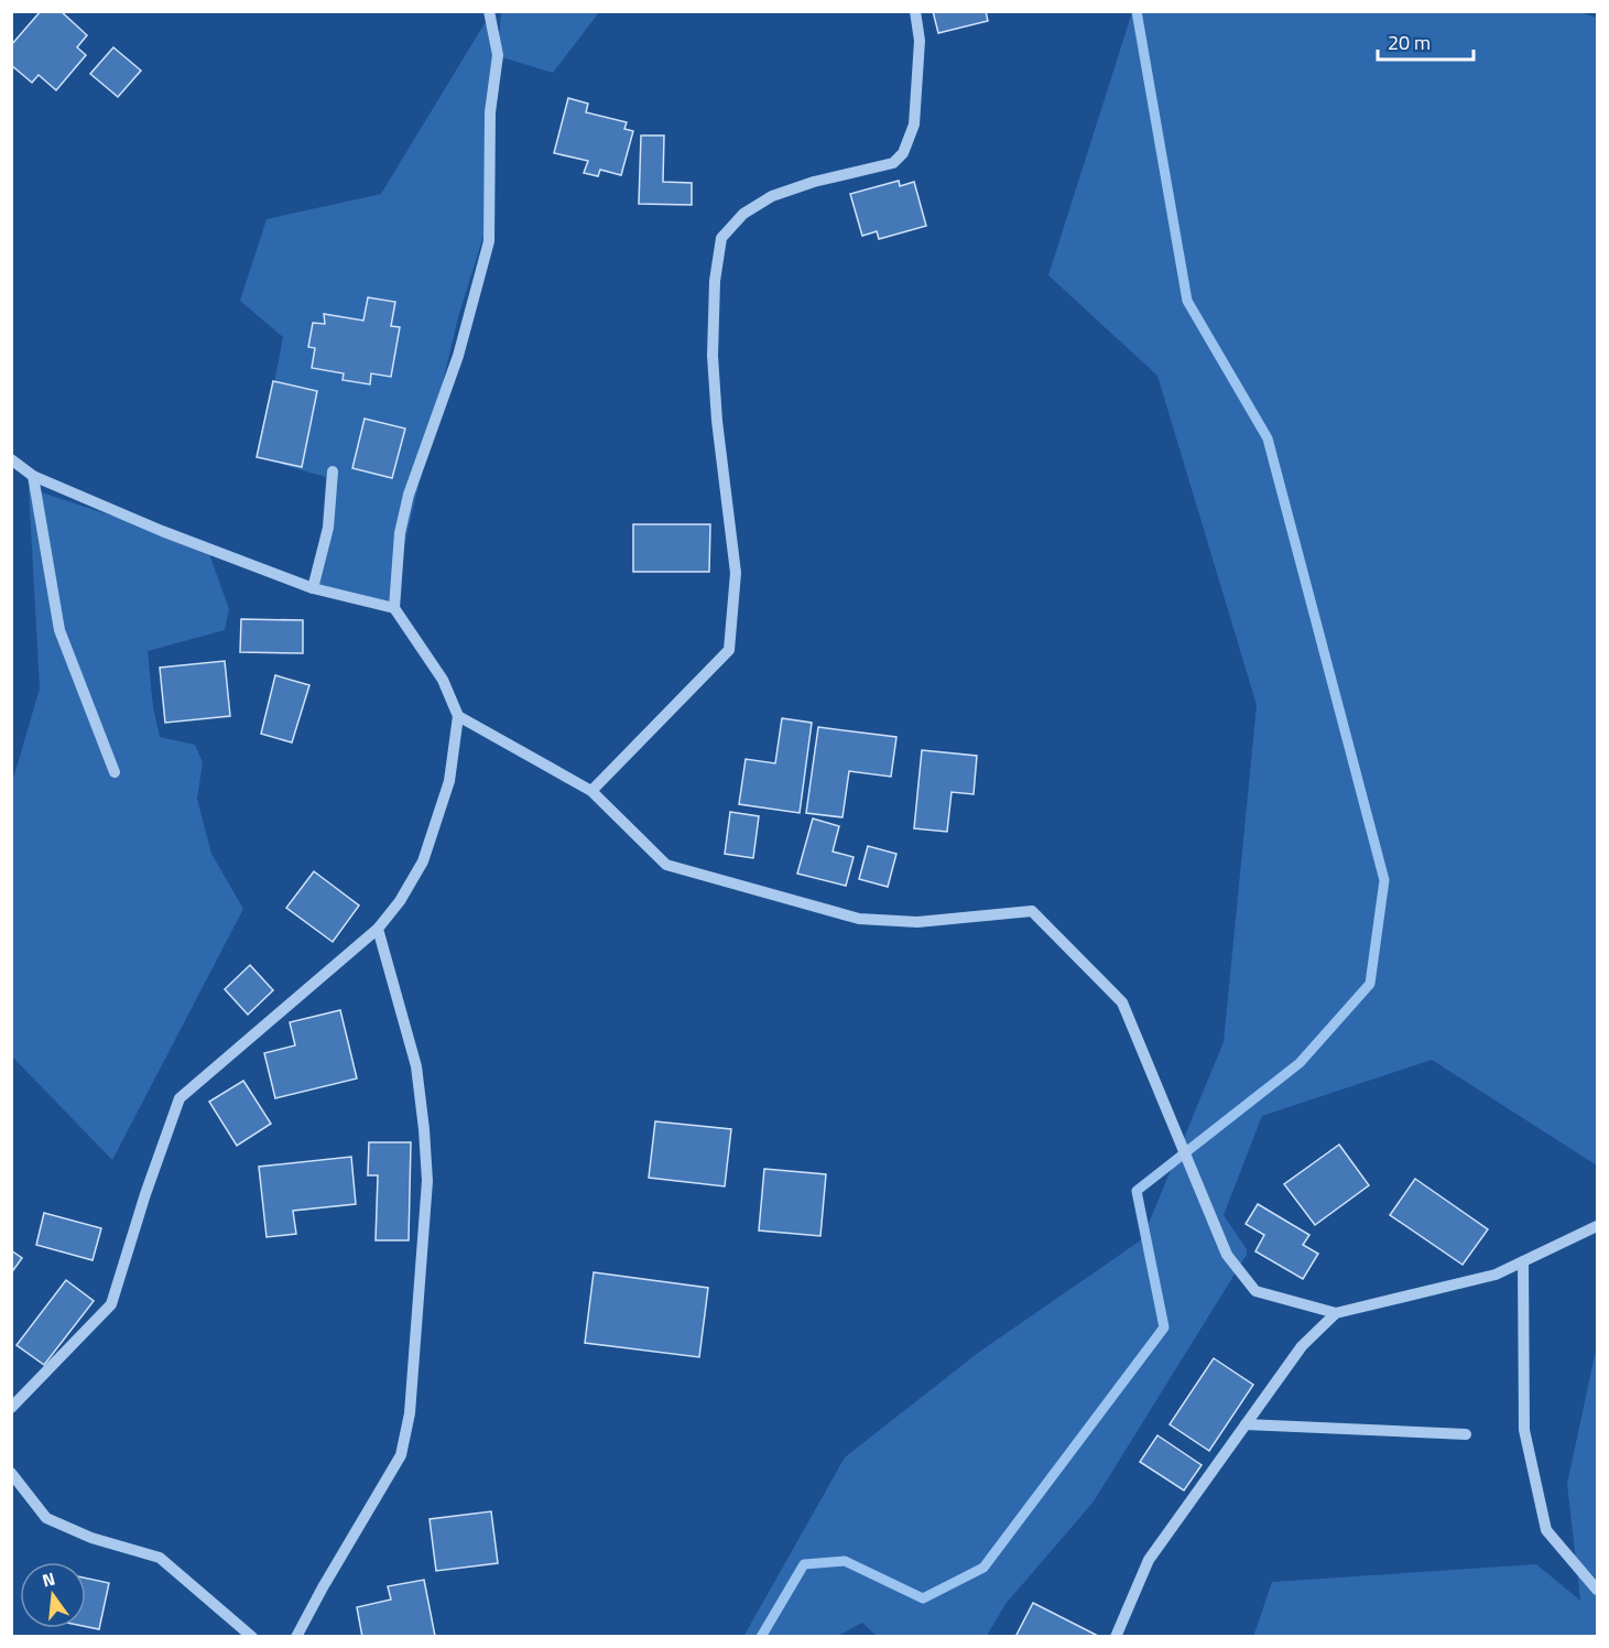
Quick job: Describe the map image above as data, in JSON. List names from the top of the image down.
{
  "scale_bar": "20 m",
  "north": "top"
}
